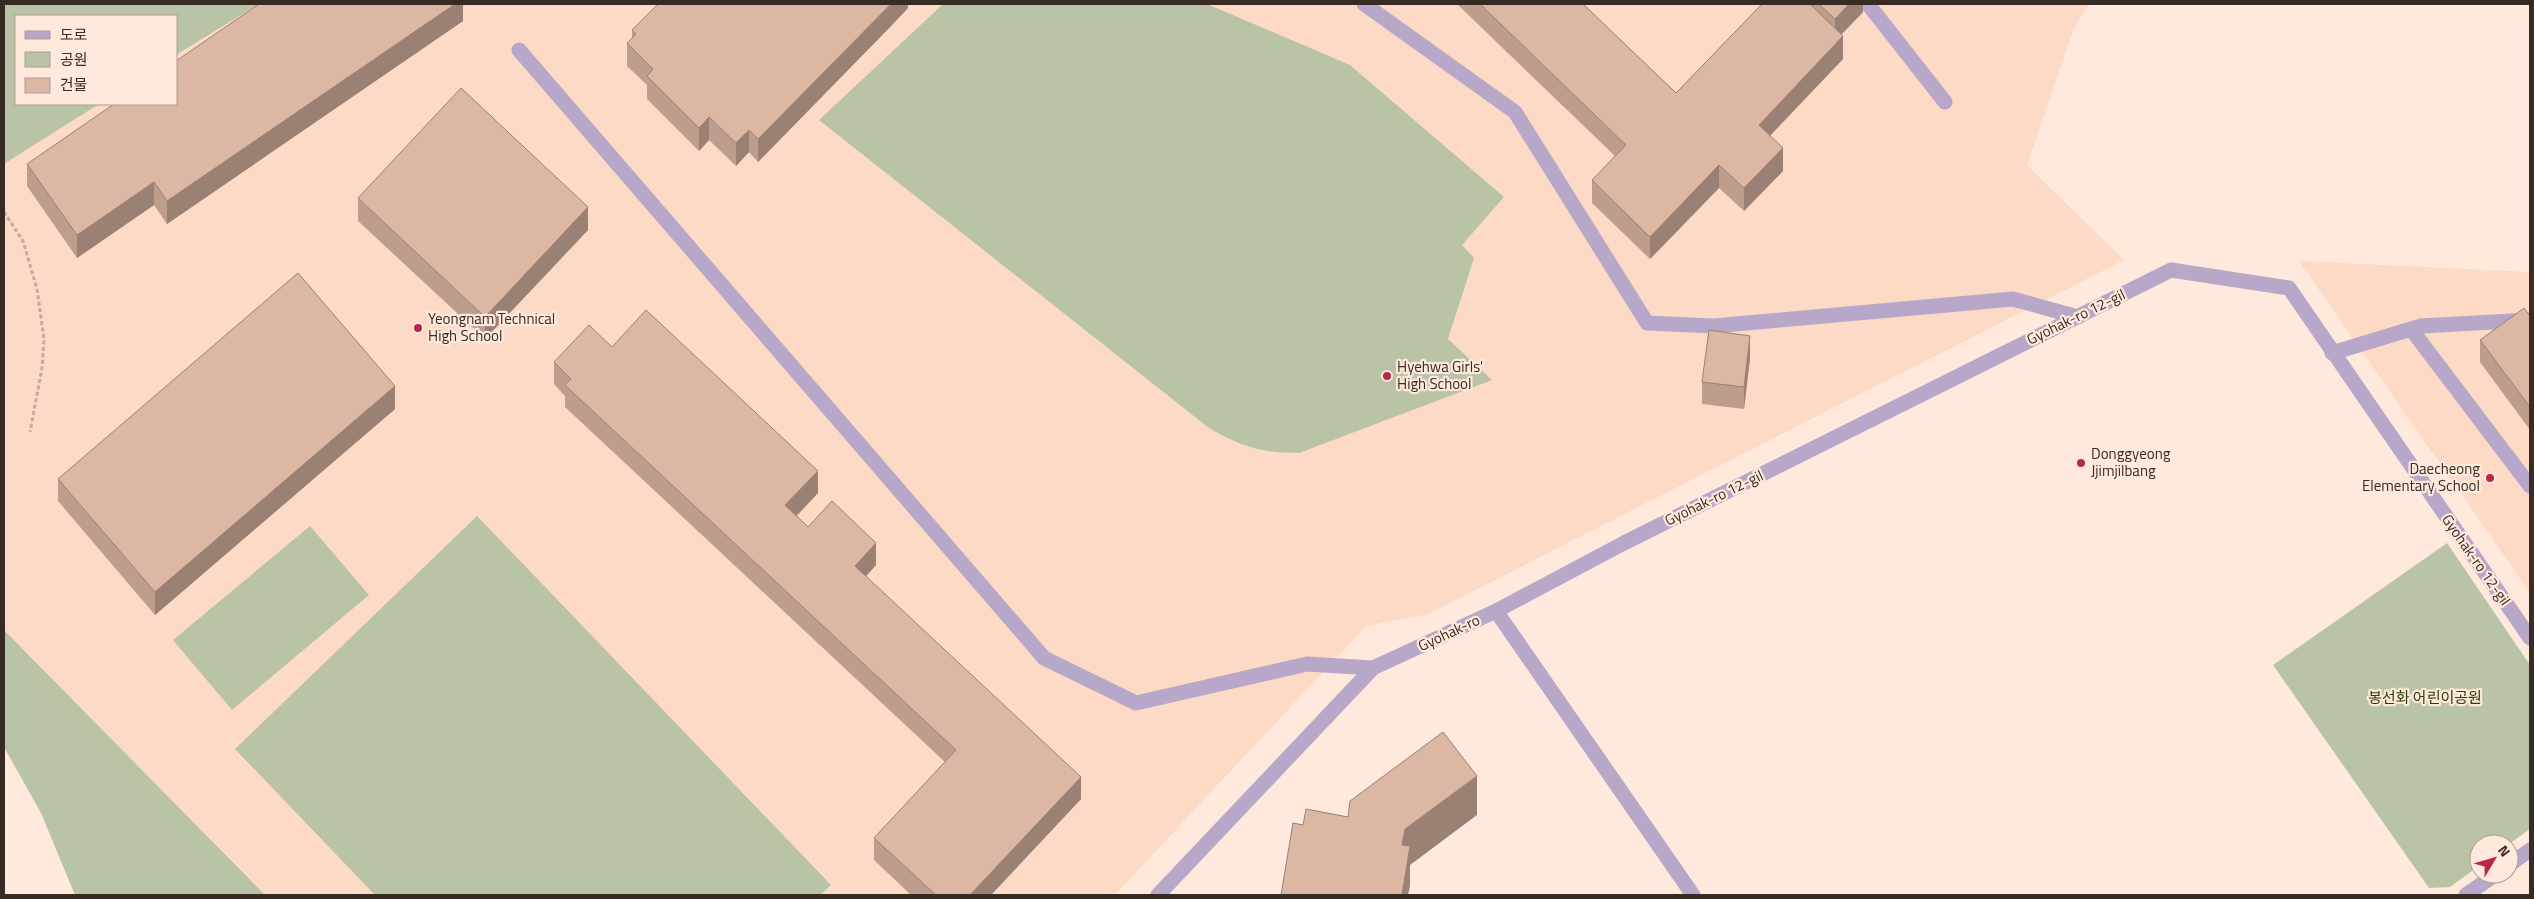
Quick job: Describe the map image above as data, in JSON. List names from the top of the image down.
{
  "streets": {
    "street": ["Gyohak-ro 12-gil", "Gyohak-ro"]
  },
  "crossings": [
    ["Gyohak-ro 12-gil", "Gyohak-ro"]
  ],
  "parks": ["봉선화 어린이공원"],
  "places": [
    "Yeongnam Technical High School",
    "Hyehwa Girls' High School",
    "Donggyeong Jjimjilbang",
    "Daecheong Elementary School"
  ],
  "legend": ["도로", "공원", "건물"],
  "north": "top right"
}
